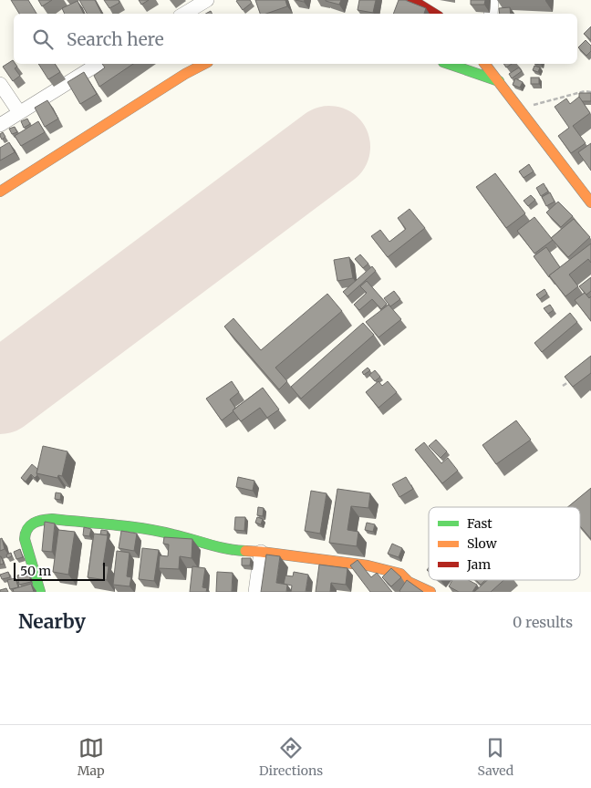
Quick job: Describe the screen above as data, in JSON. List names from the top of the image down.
{
  "legend": ["Fast", "Slow", "Jam"],
  "scale_bar": "50 m",
  "page": {
    "search": "Search here",
    "scale": "50 m",
    "heading": ["Nearby", "0 results"],
    "nav": ["Map", "Directions", "Saved"]
  }
}
